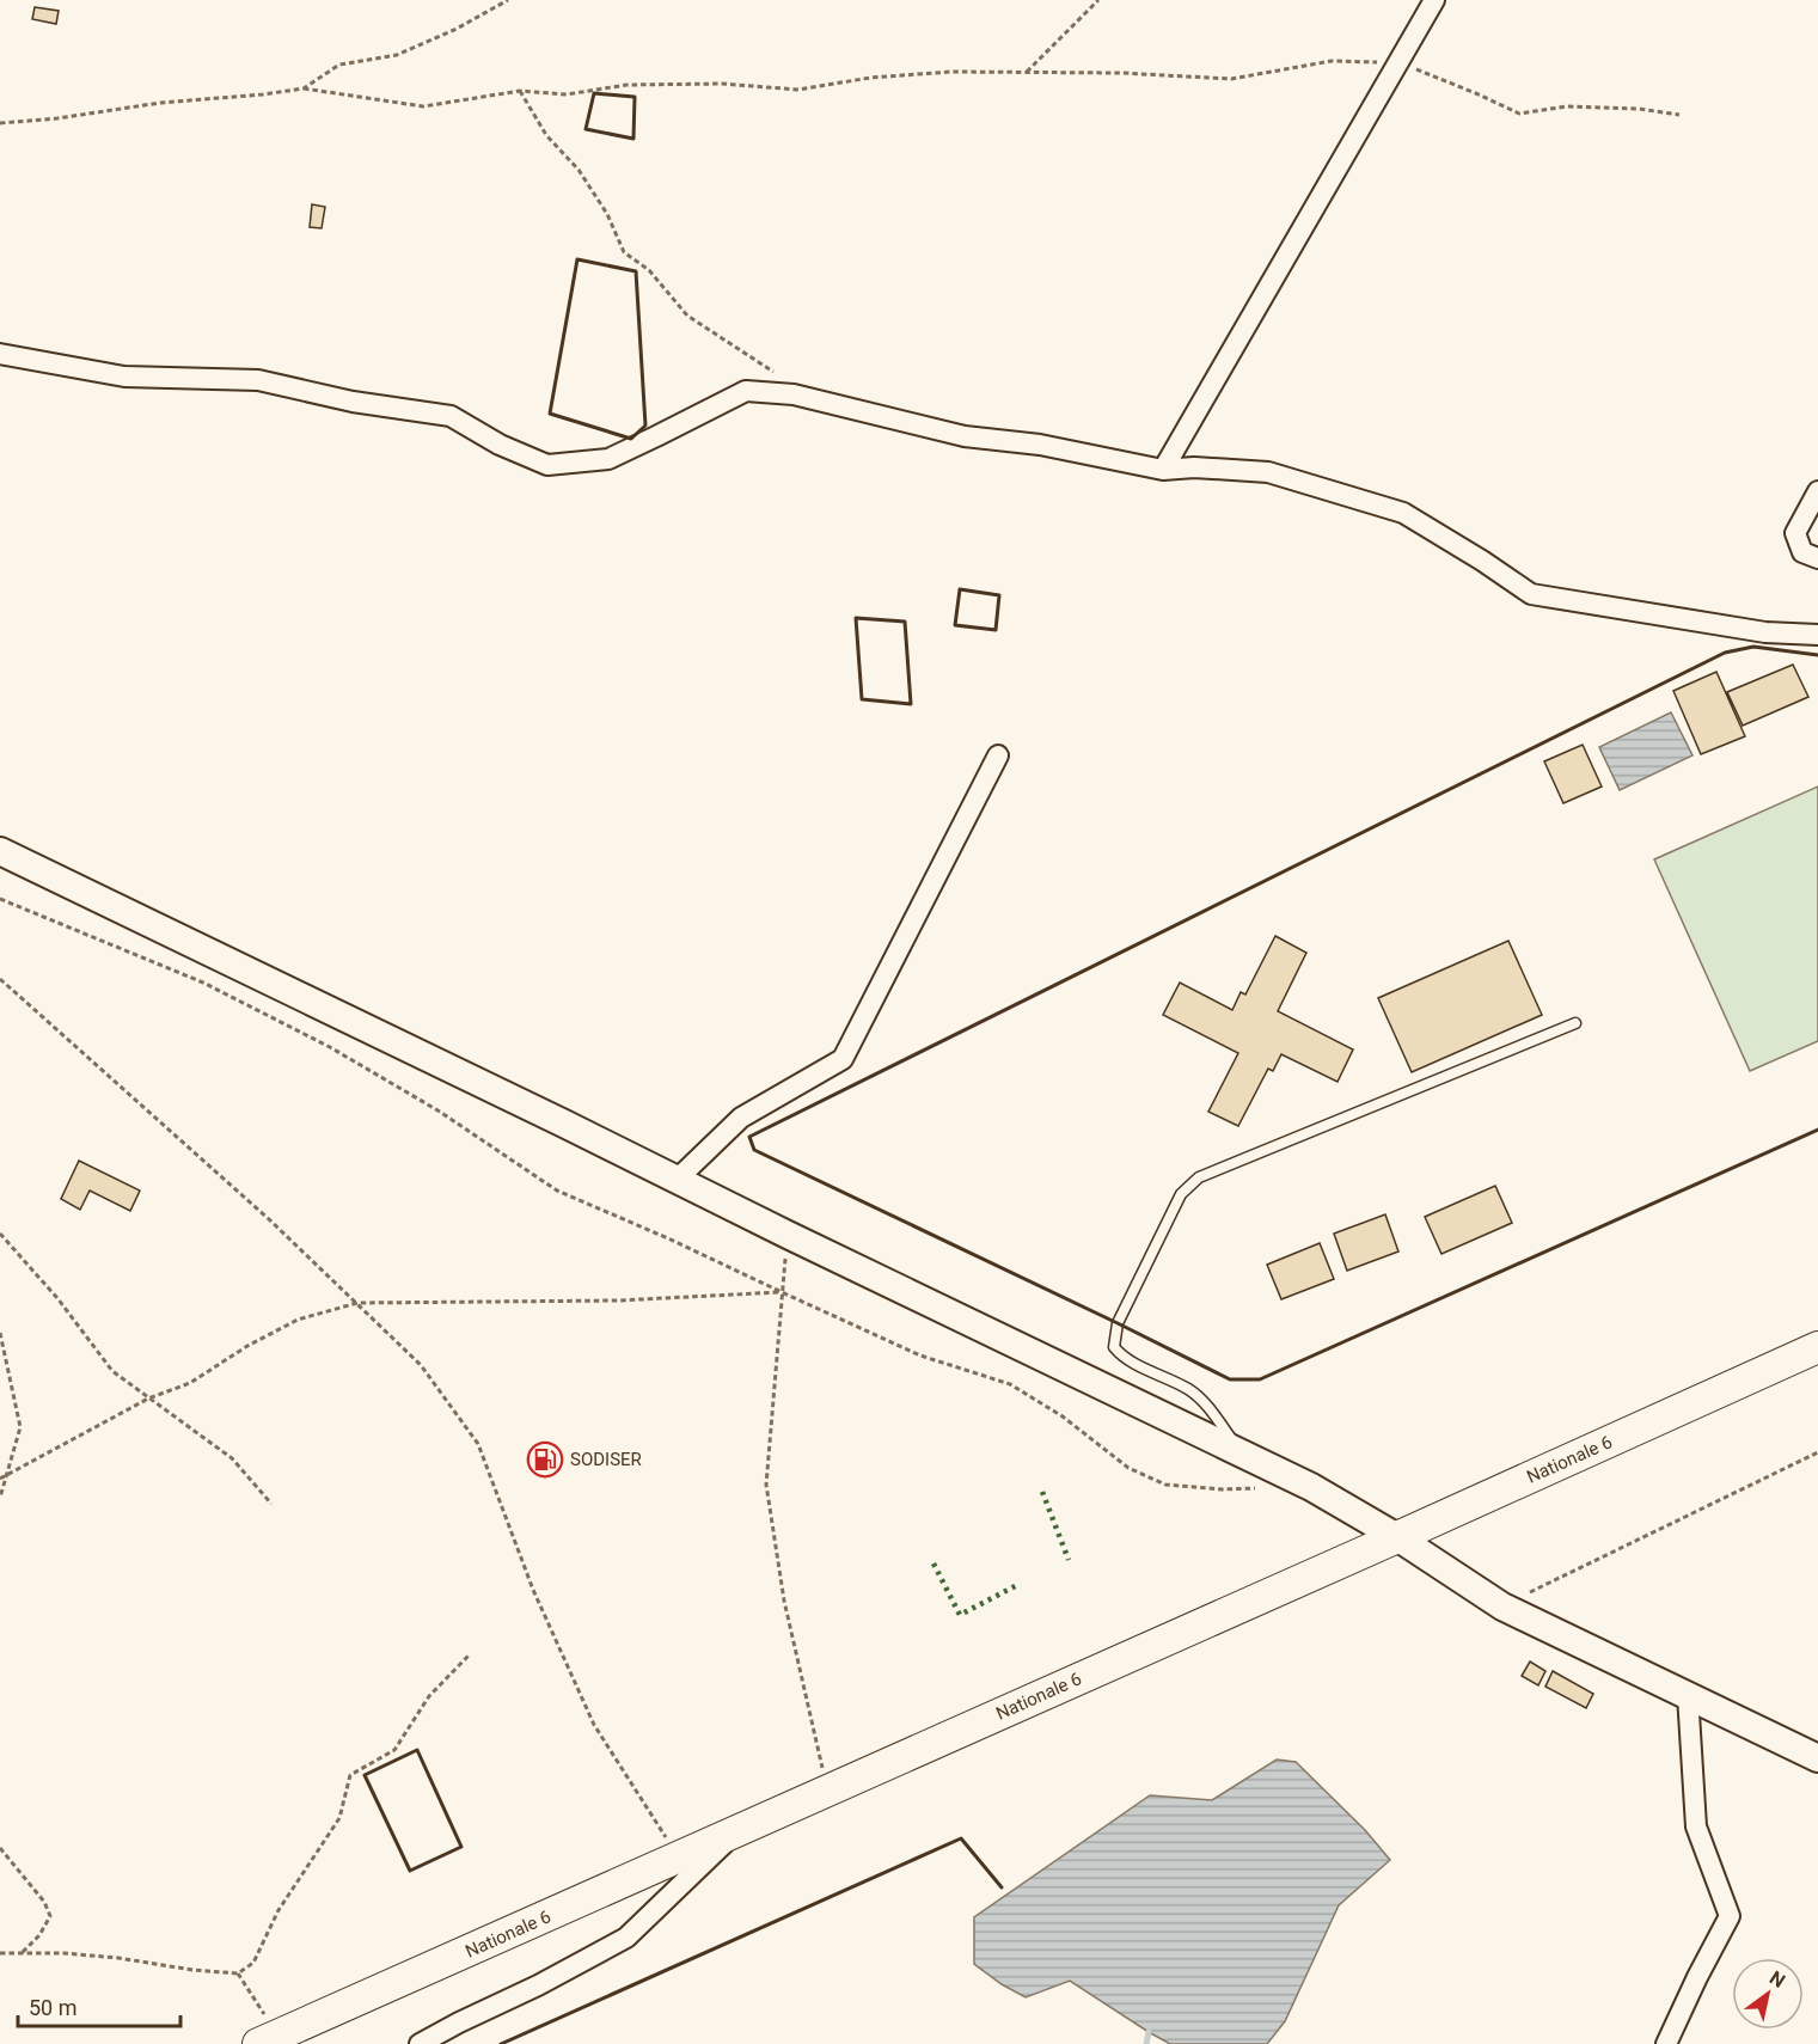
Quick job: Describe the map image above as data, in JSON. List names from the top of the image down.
{
  "streets": {
    "main road": ["Nationale 6"]
  },
  "places": {
    "fuel station": ["SODISER"]
  },
  "scale_bar": "50 m",
  "north": "top right"
}
